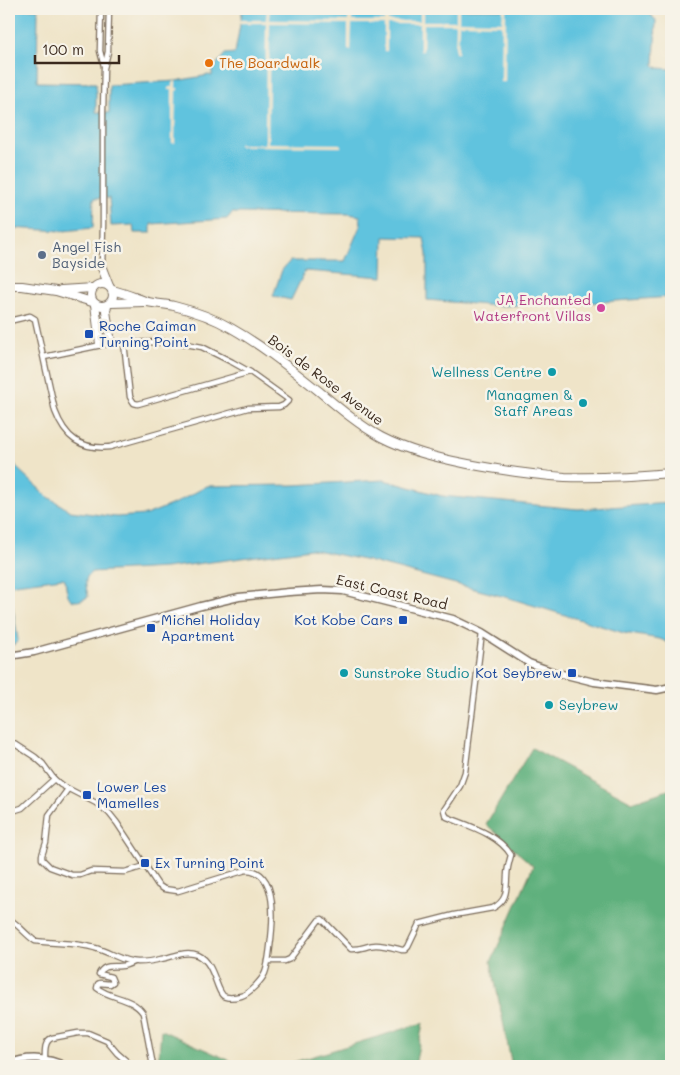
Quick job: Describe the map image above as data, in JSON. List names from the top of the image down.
{
  "streets": {
    "main road": ["Bois de Rose Avenue", "East Coast Road"]
  },
  "places": {
    "other": [
      "The Boardwalk",
      "Angel Fish Bayside",
      "JA Enchanted Waterfront Villas",
      "Wellness Centre",
      "Managmen & Staff Areas",
      "Sunstroke Studio",
      "Seybrew"
    ],
    "transit": [
      "Roche Caiman Turning Point",
      "Kot Kobe Cars",
      "Michel Holiday Apartment",
      "Kot Seybrew",
      "Lower Les Mamelles",
      "Ex Turning Point"
    ]
  },
  "scale_bar": "100 m"
}
